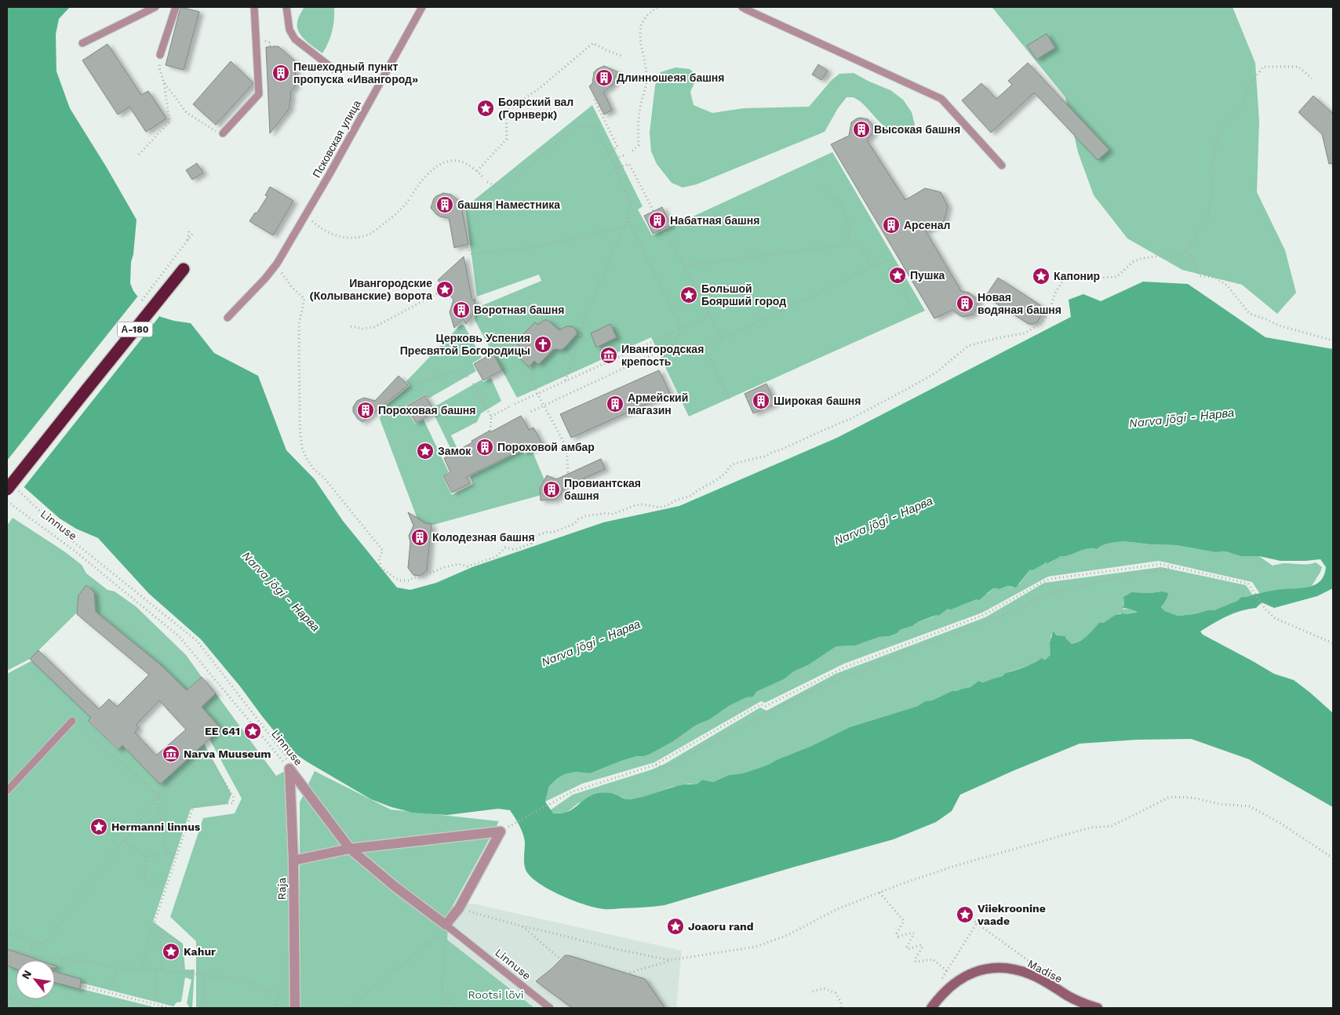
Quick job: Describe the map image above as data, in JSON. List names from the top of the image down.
{
  "streets": {
    "highway": ["А-180"],
    "street": ["Linnuse", "Raja", "Madise"],
    "lane": ["Псковская улица"]
  },
  "crossings": [
    ["Linnuse", "Raja"]
  ],
  "water": ["Narva jõgi - Нарва"],
  "parks": ["Rootsi lõvi"],
  "places": {
    "building": [
      "Пешеходный пункт пропуска «Ивангород»",
      "Длинношеяя башня",
      "Высокая башня",
      "башня Наместника",
      "Набатная башня",
      "Арсенал",
      "Новая водяная башня",
      "Воротная башня",
      "Широкая башня",
      "Армейский магазин",
      "Пороховая башня",
      "Пороховой амбар",
      "Провиантская башня",
      "Колодезная башня"
    ],
    "place": [
      "Боярский вал (Горнверк)",
      "Пушка",
      "Капонир",
      "Ивангородские (Колыванские) ворота",
      "Большой Боярший город",
      "Замок",
      "EE 641",
      "Hermanni linnus",
      "Viiekroonine vaade",
      "Joaoru rand",
      "Kahur"
    ],
    "church": ["Церковь Успения Пресвятой Богородицы"],
    "museum": ["Ивангородская крепость", "Narva Muuseum"]
  },
  "north": "top left"
}
